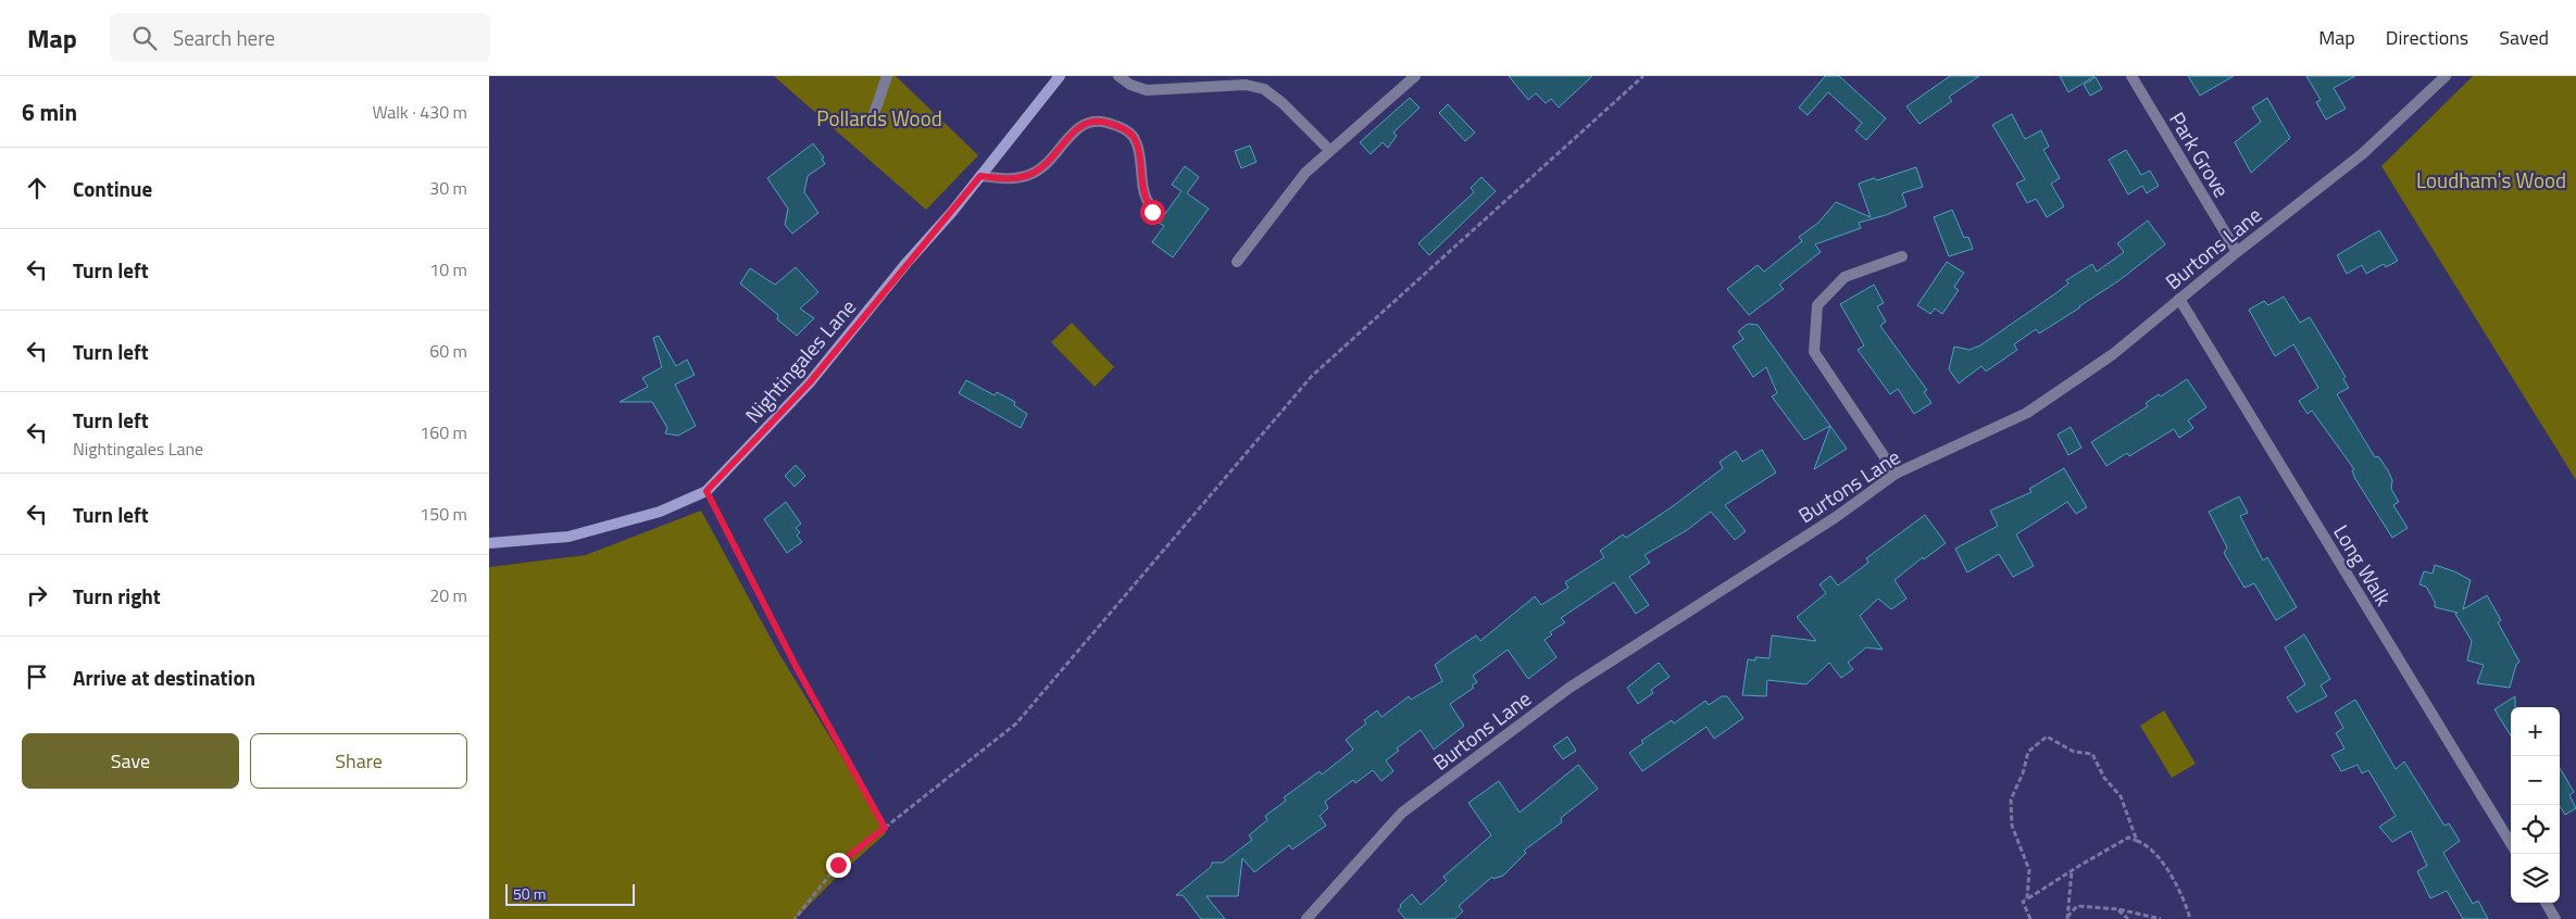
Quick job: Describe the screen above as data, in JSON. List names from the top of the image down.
{
  "streets": {
    "main road": ["Nightingales Lane"],
    "street": ["Park Grove", "Burtons Lane", "Long Walk"]
  },
  "crossings": [
    ["Park Grove", "Burtons Lane"],
    ["Burtons Lane", "Long Walk"]
  ],
  "parks": ["Pollards Wood", "Loudham's Wood"],
  "scale_bar": "50 m",
  "page": {
    "header": "Map",
    "search": "Search here",
    "nav": ["Map", "Directions", "Saved"],
    "heading": ["6 min", "Walk · 430 m"],
    "list": [
      ["Continue", "30 m"],
      ["Turn left", "10 m"],
      ["Turn left", "60 m"],
      ["Turn left", "Nightingales Lane", "160 m"],
      ["Turn left", "150 m"],
      ["Turn right", "20 m"],
      "Arrive at destination"
    ],
    "map_buttons": ["+", "−"],
    "buttons": ["Save", "Share"],
    "scale": "50 m"
  }
}
